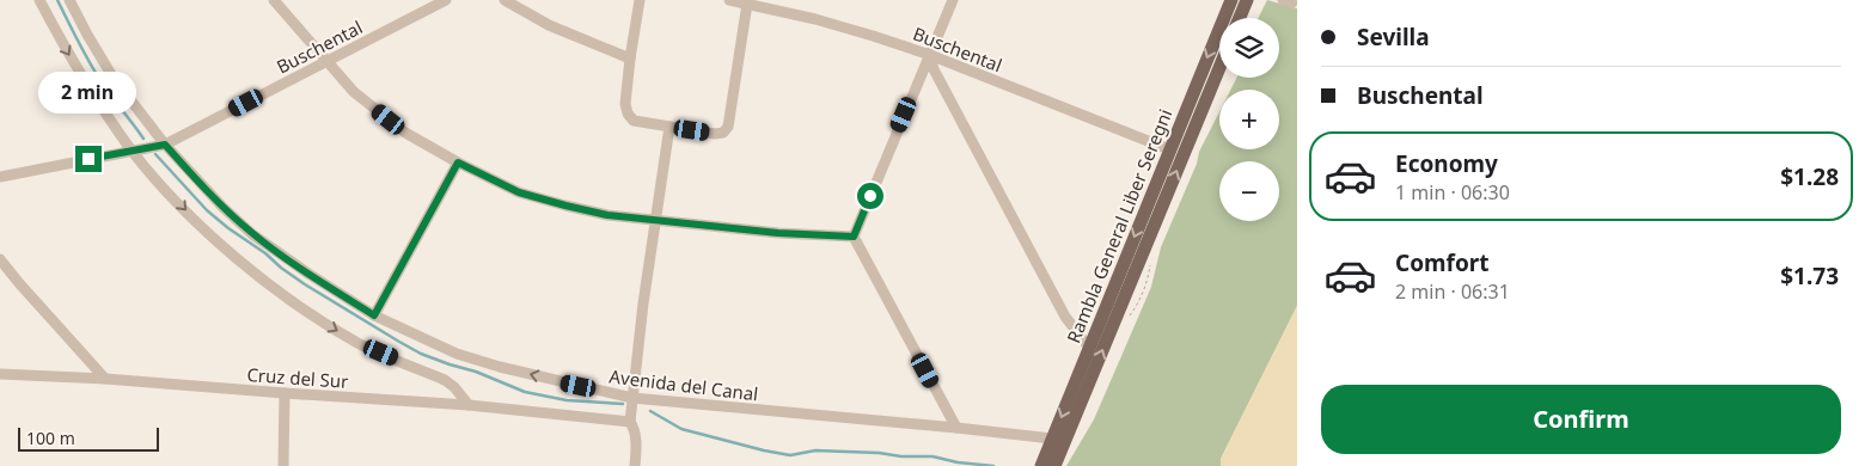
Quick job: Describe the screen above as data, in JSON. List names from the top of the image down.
{
  "streets": {
    "main road": ["Rambla General Liber Seregni"],
    "street": ["Buschental", "Cruz del Sur", "Avenida del Canal"]
  },
  "crossings": [
    ["Buschental", "Rambla General Liber Seregni"],
    ["Buschental", "Avenida del Canal"],
    ["Rambla General Liber Seregni", "Avenida del Canal"]
  ],
  "scale_bar": "100 m",
  "page": {
    "banner": ["Sevilla", "Buschental"],
    "map_buttons": ["+", "−"],
    "bubble": "2 min",
    "list": [
      {
        "name": "Economy",
        "note": "1 min · 06:30",
        "value": "$1.28"
      },
      {
        "name": "Comfort",
        "note": "2 min · 06:31",
        "value": "$1.73"
      }
    ],
    "buttons": "Confirm",
    "scale": "100 m"
  }
}
